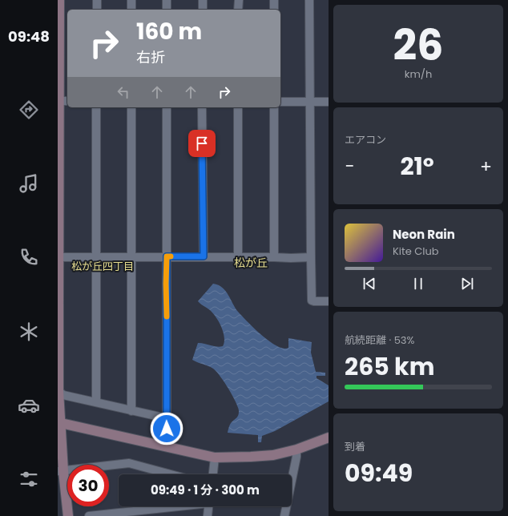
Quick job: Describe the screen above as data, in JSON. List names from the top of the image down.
{
  "districts": ["松が丘", "松が丘四丁目"],
  "page": {
    "tabs": "09:48",
    "tile": [
      ["26", "km/h"],
      "エアコン",
      ["航続距離 · 53%", "265 km"],
      ["到着", "09:49"]
    ],
    "turn": ["160 m", "右折"],
    "heat": ["−", "21°", "+"],
    "song": ["Neon Rain", "Kite Club"],
    "limit": "30",
    "trip": "09:49 · 1 分 · 300 m"
  }
}
